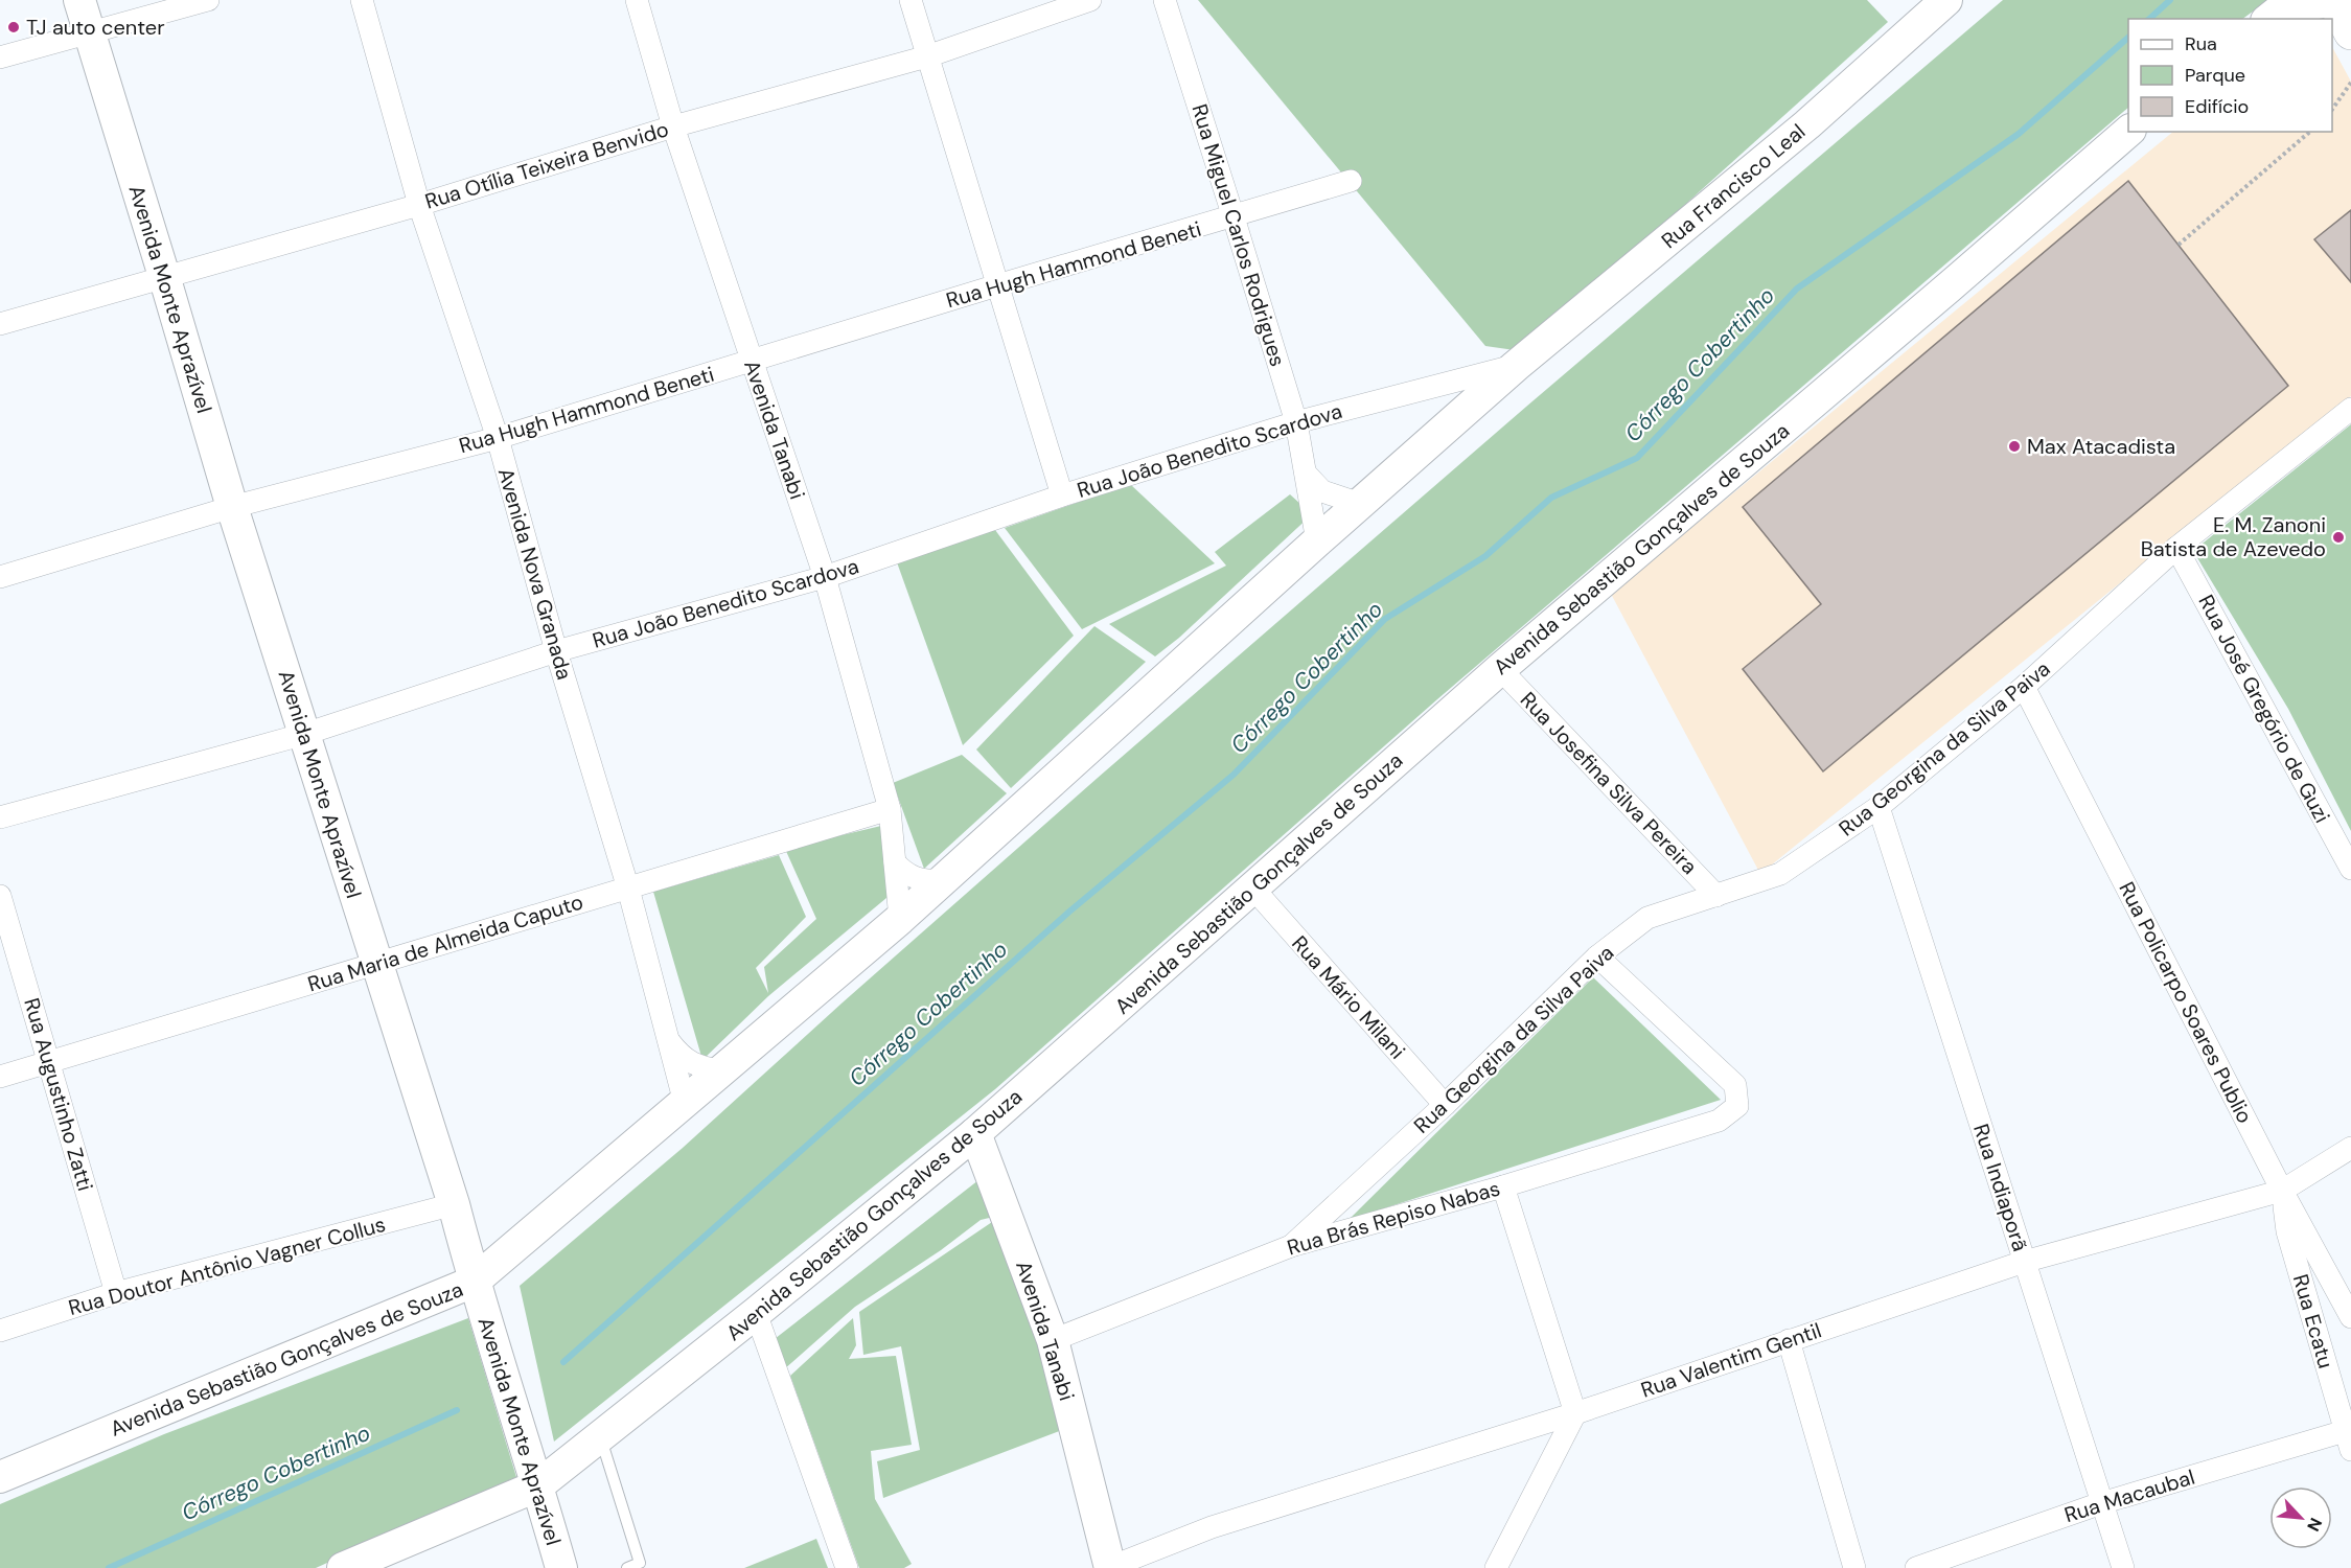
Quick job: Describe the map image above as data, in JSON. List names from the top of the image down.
{
  "streets": {
    "main road": [
      "Rua Francisco Leal",
      "Avenida Monte Aprazível",
      "Avenida Tanabi",
      "Avenida Sebastião Gonçalves de Souza"
    ],
    "street": [
      "Rua Otília Teixeira Benvido",
      "Rua Miguel Carlos Rodrigues",
      "Rua Hugh Hammond Beneti",
      "Rua João Benedito Scardova",
      "Avenida Nova Granada",
      "Rua José Gregório de Guzi",
      "Rua Georgina da Silva Paiva",
      "Rua Josefina Silva Pereira",
      "Rua Maria de Almeida Caputo",
      "Rua Mário Milani",
      "Rua Policarpo Soares Publio",
      "Rua Augustinho Zatti",
      "Rua Indiaporã",
      "Rua Brás Repiso Nabas",
      "Rua Doutor Antônio Vagner Collus",
      "Rua Ecatu",
      "Rua Valentim Gentil",
      "Rua Macaubal"
    ]
  },
  "crossings": [
    ["Rua Otília Teixeira Benvido", "Avenida Monte Aprazível"],
    ["Rua Otília Teixeira Benvido", "Avenida Tanabi"],
    ["Rua Otília Teixeira Benvido", "Avenida Nova Granada"],
    ["Rua Francisco Leal", "Rua João Benedito Scardova"],
    ["Rua Francisco Leal", "Avenida Sebastião Gonçalves de Souza"],
    ["Rua Miguel Carlos Rodrigues", "Rua Hugh Hammond Beneti"],
    ["Rua Miguel Carlos Rodrigues", "Rua João Benedito Scardova"],
    ["Rua Miguel Carlos Rodrigues", "Avenida Sebastião Gonçalves de Souza"],
    ["Rua Hugh Hammond Beneti", "Avenida Monte Aprazível"],
    ["Rua Hugh Hammond Beneti", "Avenida Tanabi"],
    ["Rua Hugh Hammond Beneti", "Avenida Nova Granada"],
    ["Avenida Monte Aprazível", "Rua João Benedito Scardova"],
    ["Avenida Monte Aprazível", "Avenida Sebastião Gonçalves de Souza"],
    ["Avenida Monte Aprazível", "Rua Maria de Almeida Caputo"],
    ["Avenida Monte Aprazível", "Rua Doutor Antônio Vagner Collus"],
    ["Avenida Tanabi", "Rua João Benedito Scardova"],
    ["Avenida Tanabi", "Avenida Sebastião Gonçalves de Souza"],
    ["Avenida Tanabi", "Rua Maria de Almeida Caputo"],
    ["Avenida Tanabi", "Rua Brás Repiso Nabas"],
    ["Avenida Tanabi", "Rua Valentim Gentil"],
    ["Rua João Benedito Scardova", "Avenida Sebastião Gonçalves de Souza"],
    ["Rua João Benedito Scardova", "Avenida Nova Granada"],
    ["Avenida Sebastião Gonçalves de Souza", "Avenida Nova Granada"],
    ["Avenida Sebastião Gonçalves de Souza", "Rua Josefina Silva Pereira"],
    ["Avenida Sebastião Gonçalves de Souza", "Rua Mário Milani"],
    ["Avenida Nova Granada", "Rua Maria de Almeida Caputo"],
    ["Rua José Gregório de Guzi", "Rua Georgina da Silva Paiva"],
    ["Rua Georgina da Silva Paiva", "Rua Josefina Silva Pereira"],
    ["Rua Georgina da Silva Paiva", "Rua Mário Milani"],
    ["Rua Georgina da Silva Paiva", "Rua Policarpo Soares Publio"],
    ["Rua Georgina da Silva Paiva", "Rua Indiaporã"],
    ["Rua Georgina da Silva Paiva", "Rua Brás Repiso Nabas"],
    ["Rua Maria de Almeida Caputo", "Rua Augustinho Zatti"],
    ["Rua Policarpo Soares Publio", "Rua Ecatu"],
    ["Rua Policarpo Soares Publio", "Rua Valentim Gentil"],
    ["Rua Augustinho Zatti", "Rua Doutor Antônio Vagner Collus"],
    ["Rua Indiaporã", "Rua Valentim Gentil"],
    ["Rua Indiaporã", "Rua Macaubal"],
    ["Rua Ecatu", "Rua Valentim Gentil"],
    ["Rua Ecatu", "Rua Macaubal"]
  ],
  "water": ["Córrego Cobertinho"],
  "places": ["TJ auto center", "Max Atacadista", "E. M. Zanoni Batista de Azevedo"],
  "legend": ["Rua", "Parque", "Edifício"],
  "north": "bottom right"
}
